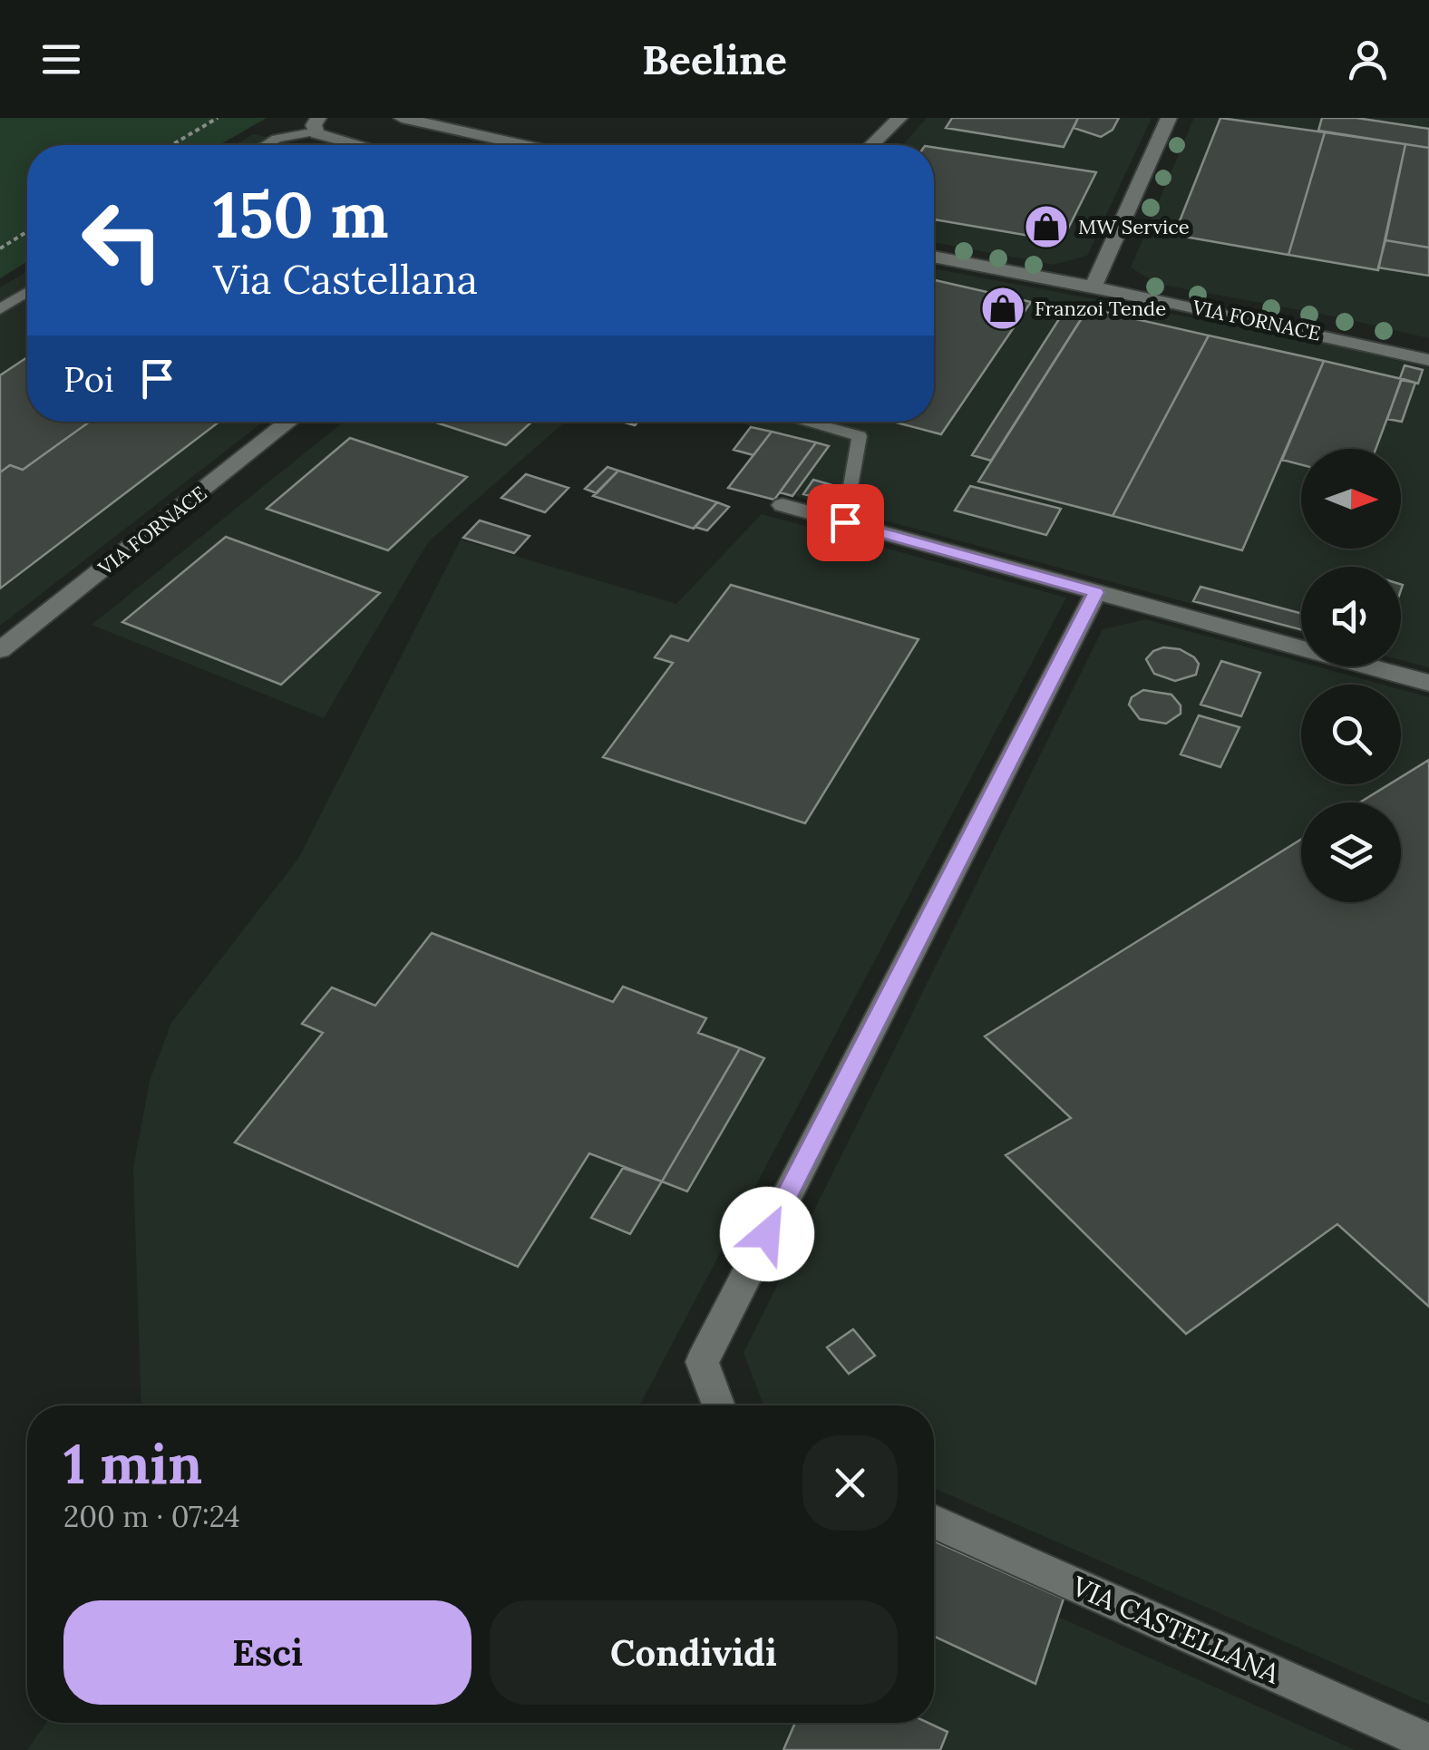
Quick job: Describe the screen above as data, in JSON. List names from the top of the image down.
{
  "streets": {
    "street": ["VIA FORNACE", "VIA CASTELLANA"]
  },
  "places": {
    "shop": ["MW Service", "Franzoi Tende"]
  },
  "north": "right",
  "page": {
    "header": "Beeline",
    "turn": ["150 m", "Via Castellana"],
    "then": "Poi",
    "heading": ["1 min", "200 m · 07:24"],
    "buttons": ["Esci", "Condividi"]
  }
}
